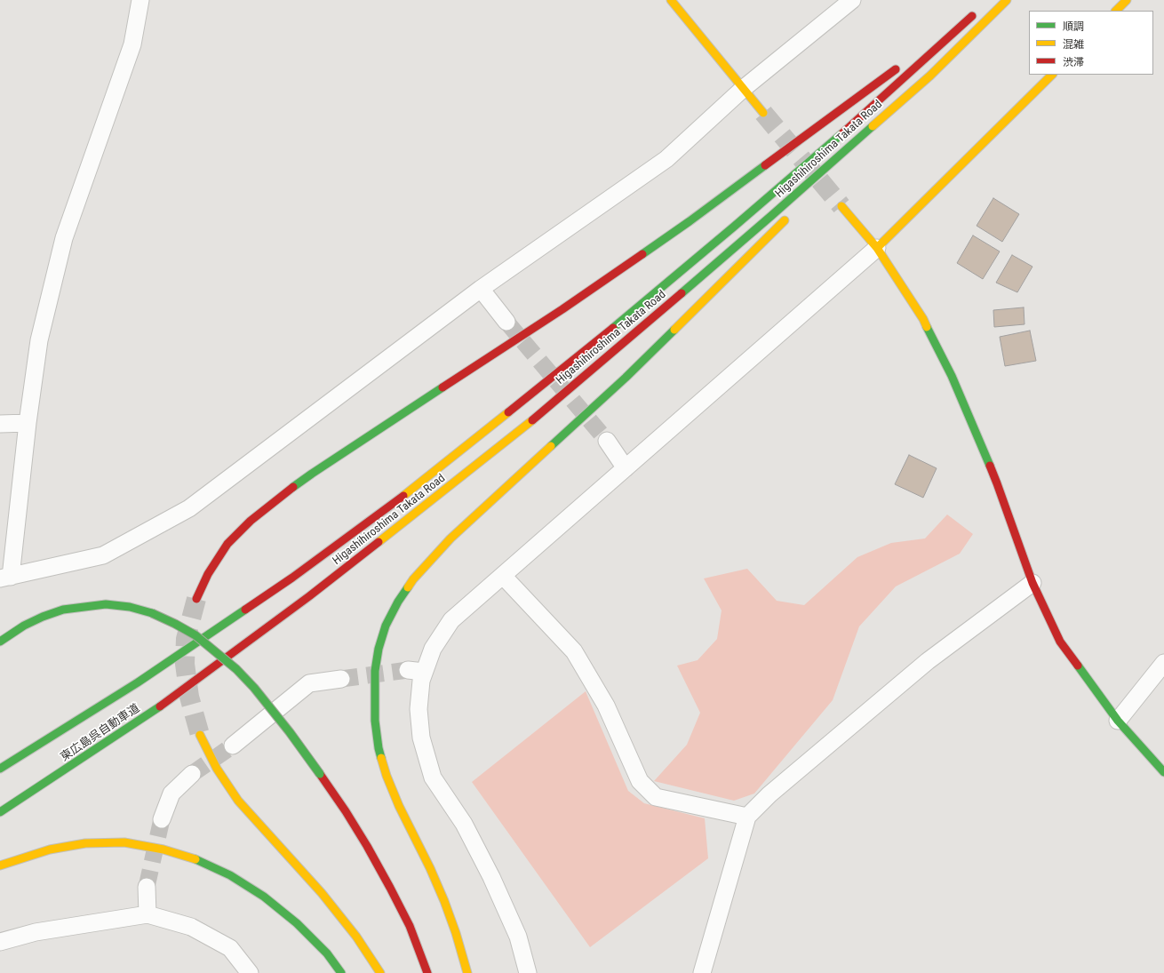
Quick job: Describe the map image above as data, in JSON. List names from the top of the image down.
{
  "streets": {
    "main road": ["Higashihiroshima Takata Road", "東広島呉自動車道"]
  },
  "crossings": [
    ["Higashihiroshima Takata Road", "東広島呉自動車道"]
  ],
  "legend": ["順調", "混雑", "渋滞"]
}
